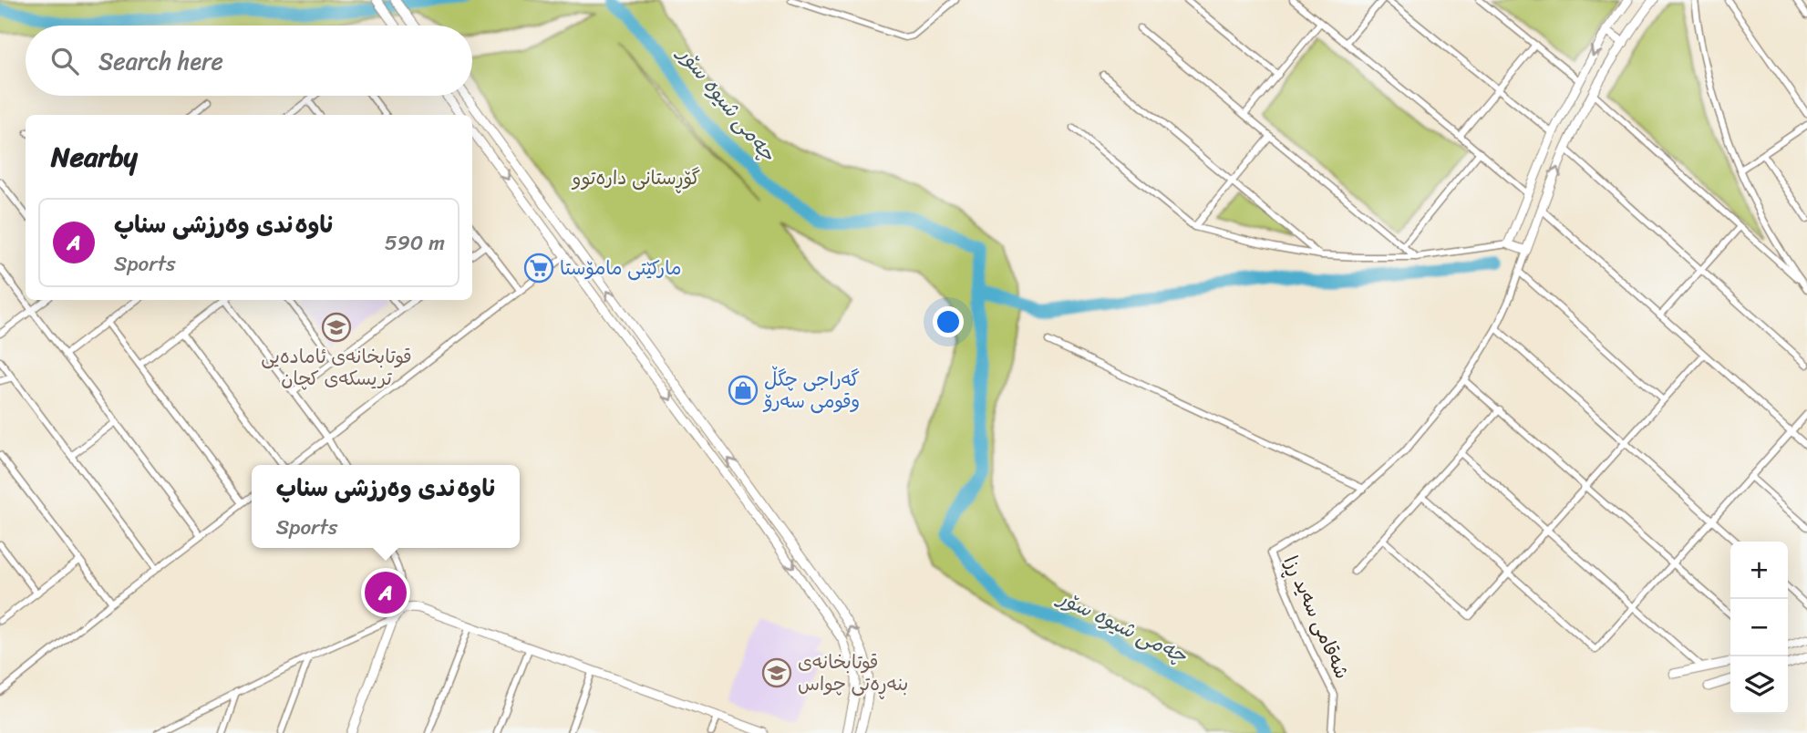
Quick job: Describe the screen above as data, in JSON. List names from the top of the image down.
{
  "streets": {
    "street": ["شەقامی سەید ڕزا"]
  },
  "water": ["چەمی شیوە سۆر"],
  "parks": ["گۆڕستانی دارەتوو"],
  "places": {
    "supermarket": ["مارکێتی مامۆستا"],
    "school or university": ["قوتابخانەی ئامادەیی تریسکەی کچان", "قوتابخانەی بنەڕەتی چواس"],
    "shop": ["گەراجی چگڵ وقومی سەرۆ"]
  },
  "page": {
    "search": "Search here",
    "heading": "Nearby",
    "list": [
      {
        "mark": "A",
        "name": "ناوەندی وەرزشی سناپ",
        "note": "Sports",
        "value": "590 m"
      }
    ],
    "popup": ["ناوەندی وەرزشی سناپ", "Sports"],
    "map_buttons": ["+", "−"],
    "pins": "A"
  }
}
